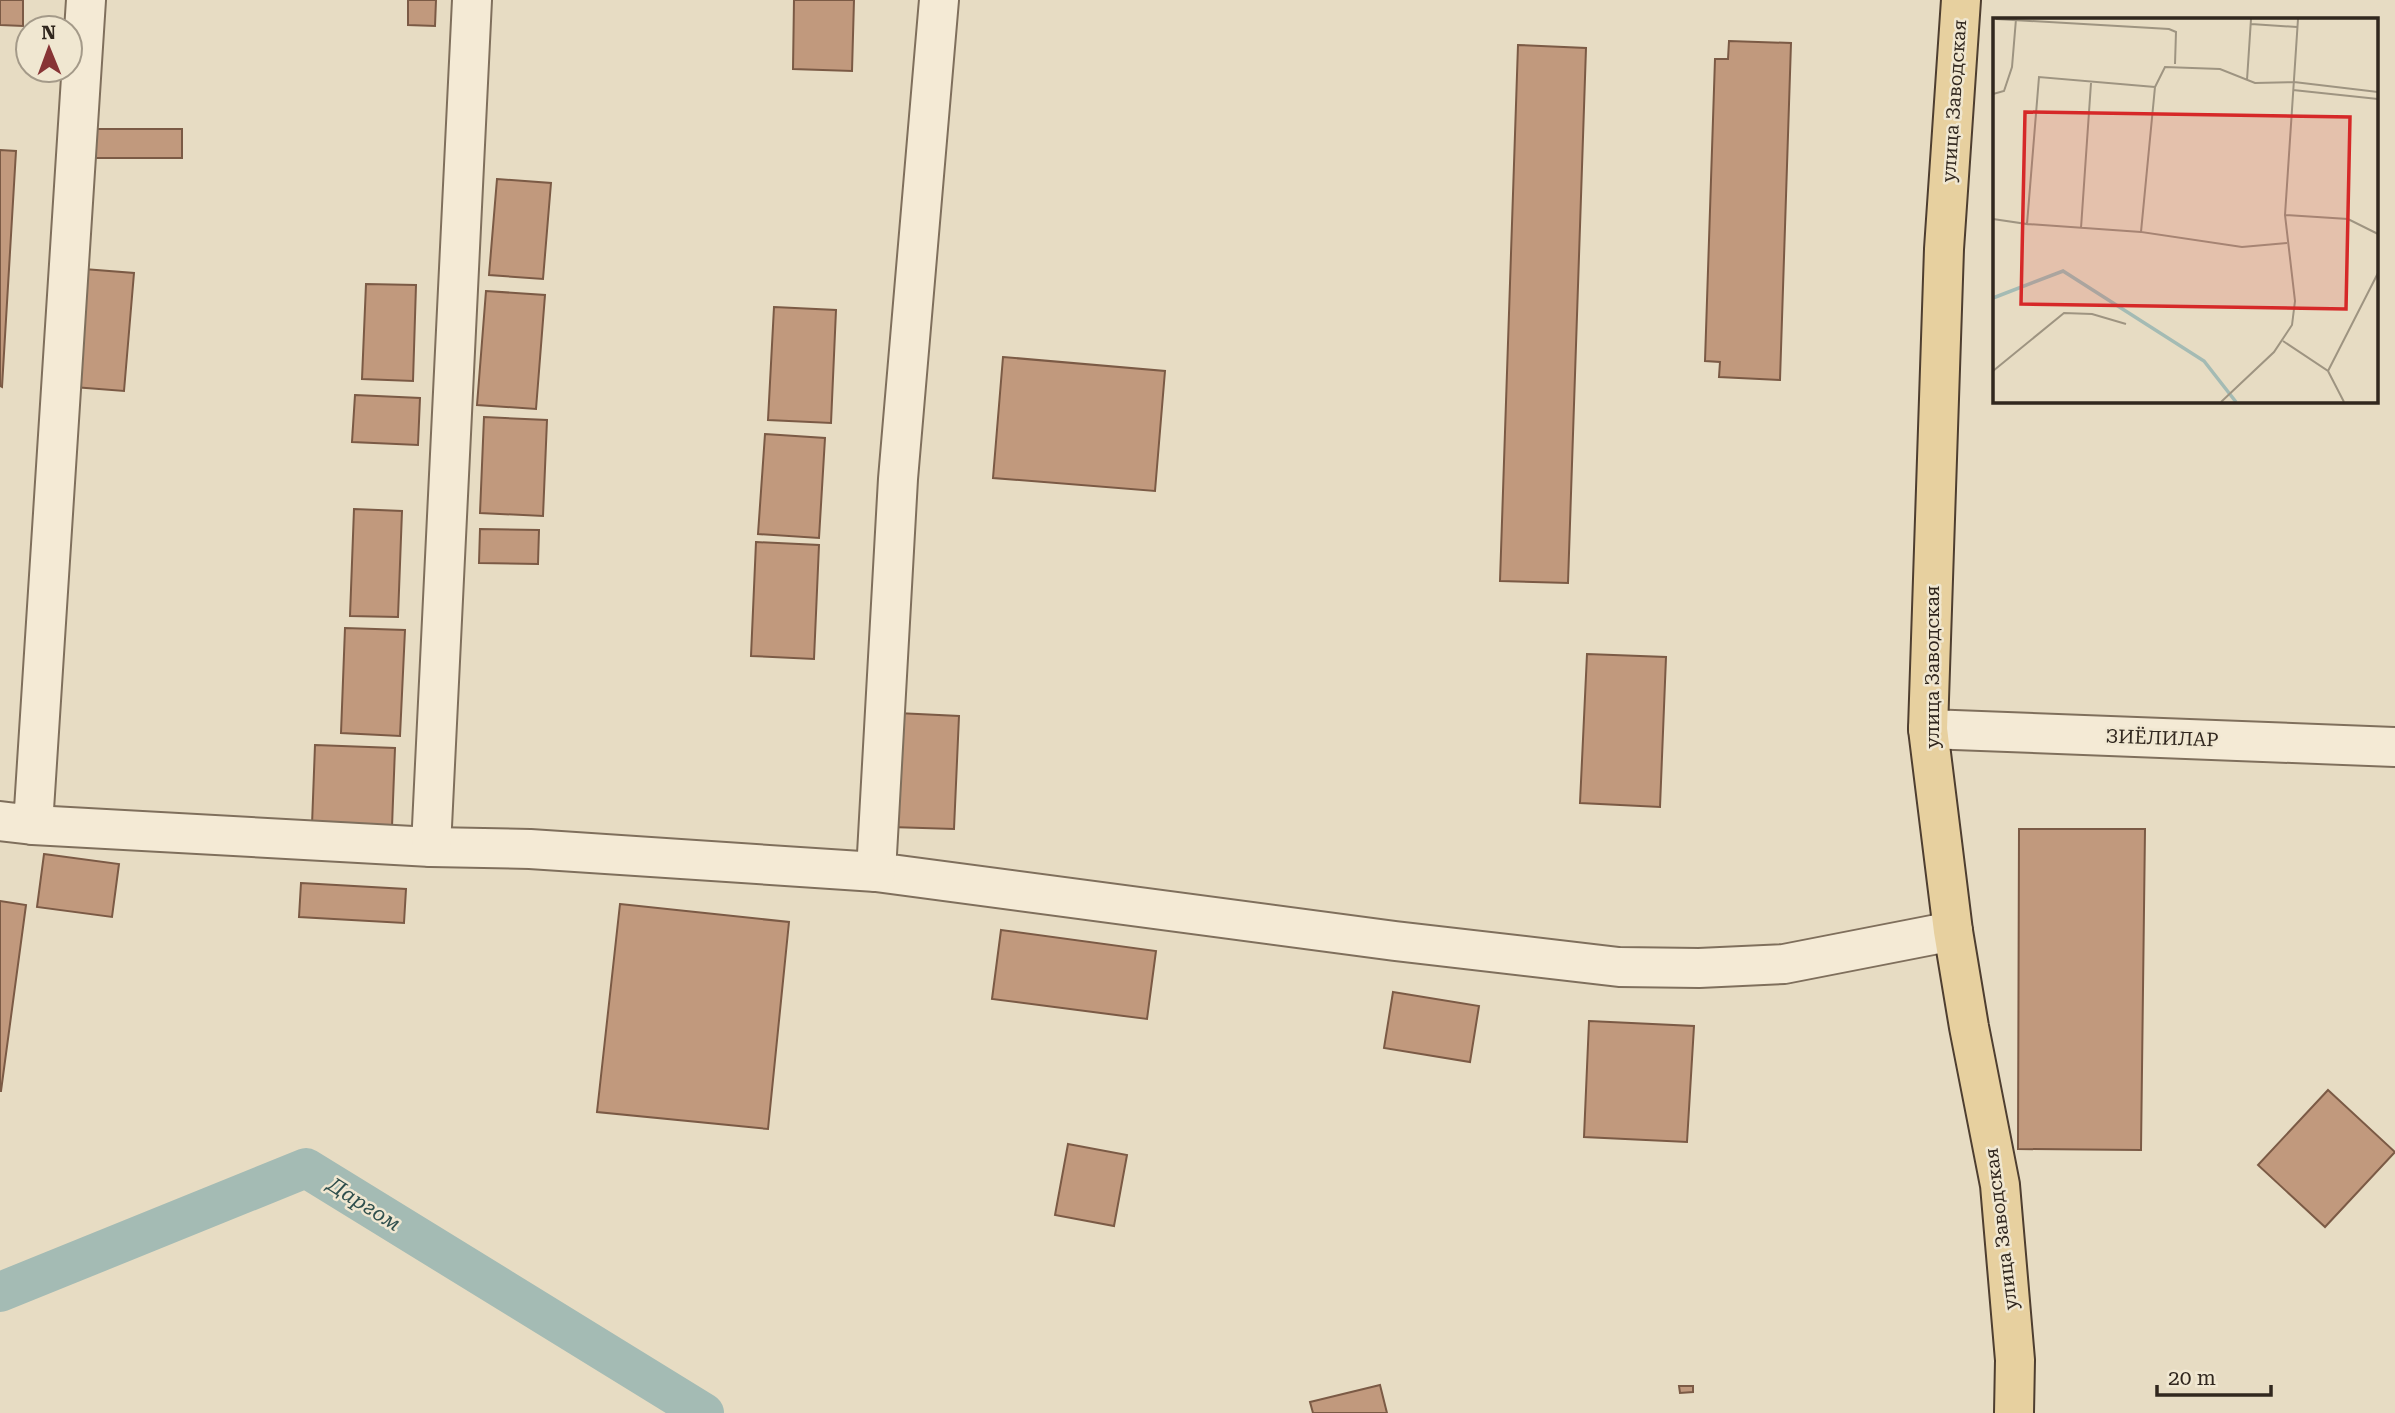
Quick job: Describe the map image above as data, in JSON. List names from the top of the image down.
{
  "streets": {
    "main road": ["улица Заводская"],
    "street": ["ЗИЁЛИЛАР"]
  },
  "crossings": [
    ["улица Заводская", "ЗИЁЛИЛАР"]
  ],
  "water": ["Даргом"],
  "scale_bar": "20 m",
  "north": "top"
}
